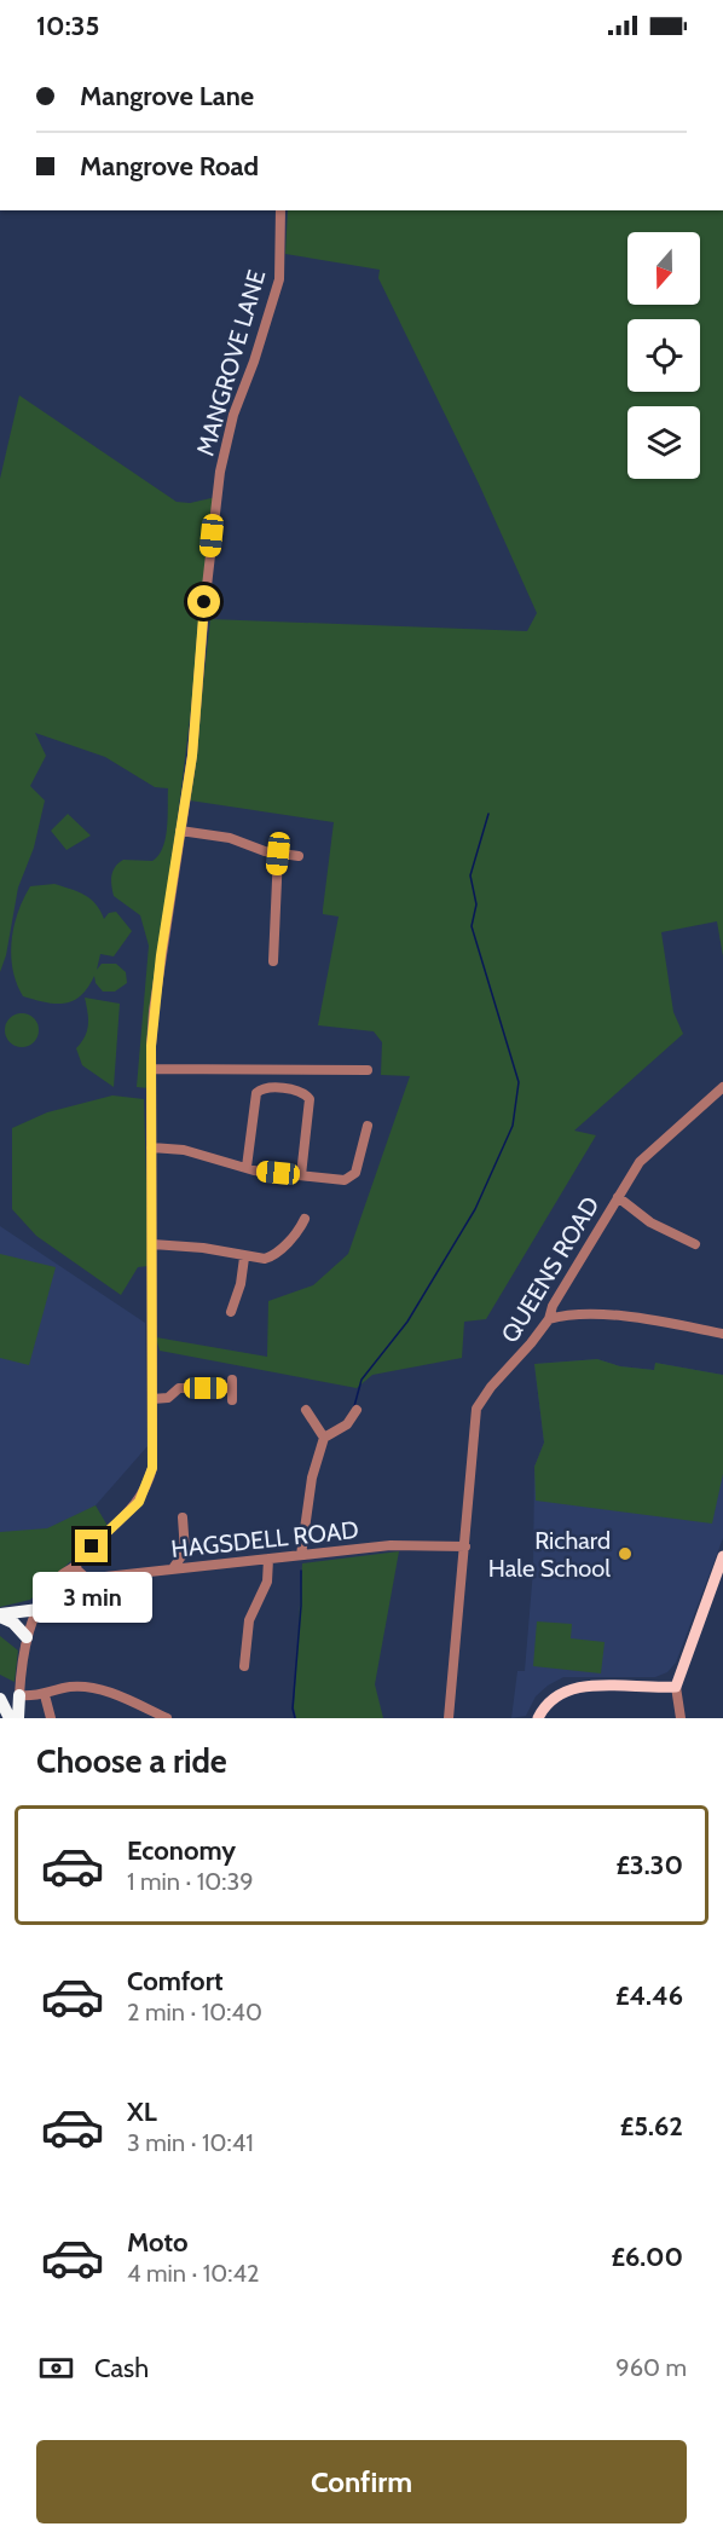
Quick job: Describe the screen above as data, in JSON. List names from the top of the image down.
{
  "streets": {
    "street": ["MANGROVE LANE", "QUEENS ROAD", "HAGSDELL ROAD"]
  },
  "crossings": [
    ["MANGROVE LANE", "HAGSDELL ROAD"],
    ["QUEENS ROAD", "HAGSDELL ROAD"]
  ],
  "places": ["Richard Hale School"],
  "north": "bottom",
  "page": {
    "status": "10:35",
    "banner": ["Mangrove Lane", "Mangrove Road"],
    "bubble": "3 min",
    "heading": "Choose a ride",
    "list": [
      {
        "name": "Economy",
        "note": "1 min · 10:39",
        "value": "£3.30"
      },
      {
        "name": "Comfort",
        "note": "2 min · 10:40",
        "value": "£4.46"
      },
      {
        "name": "XL",
        "note": "3 min · 10:41",
        "value": "£5.62"
      },
      {
        "name": "Moto",
        "note": "4 min · 10:42",
        "value": "£6.00"
      }
    ],
    "pay": ["Cash", "960 m"],
    "buttons": "Confirm"
  }
}
